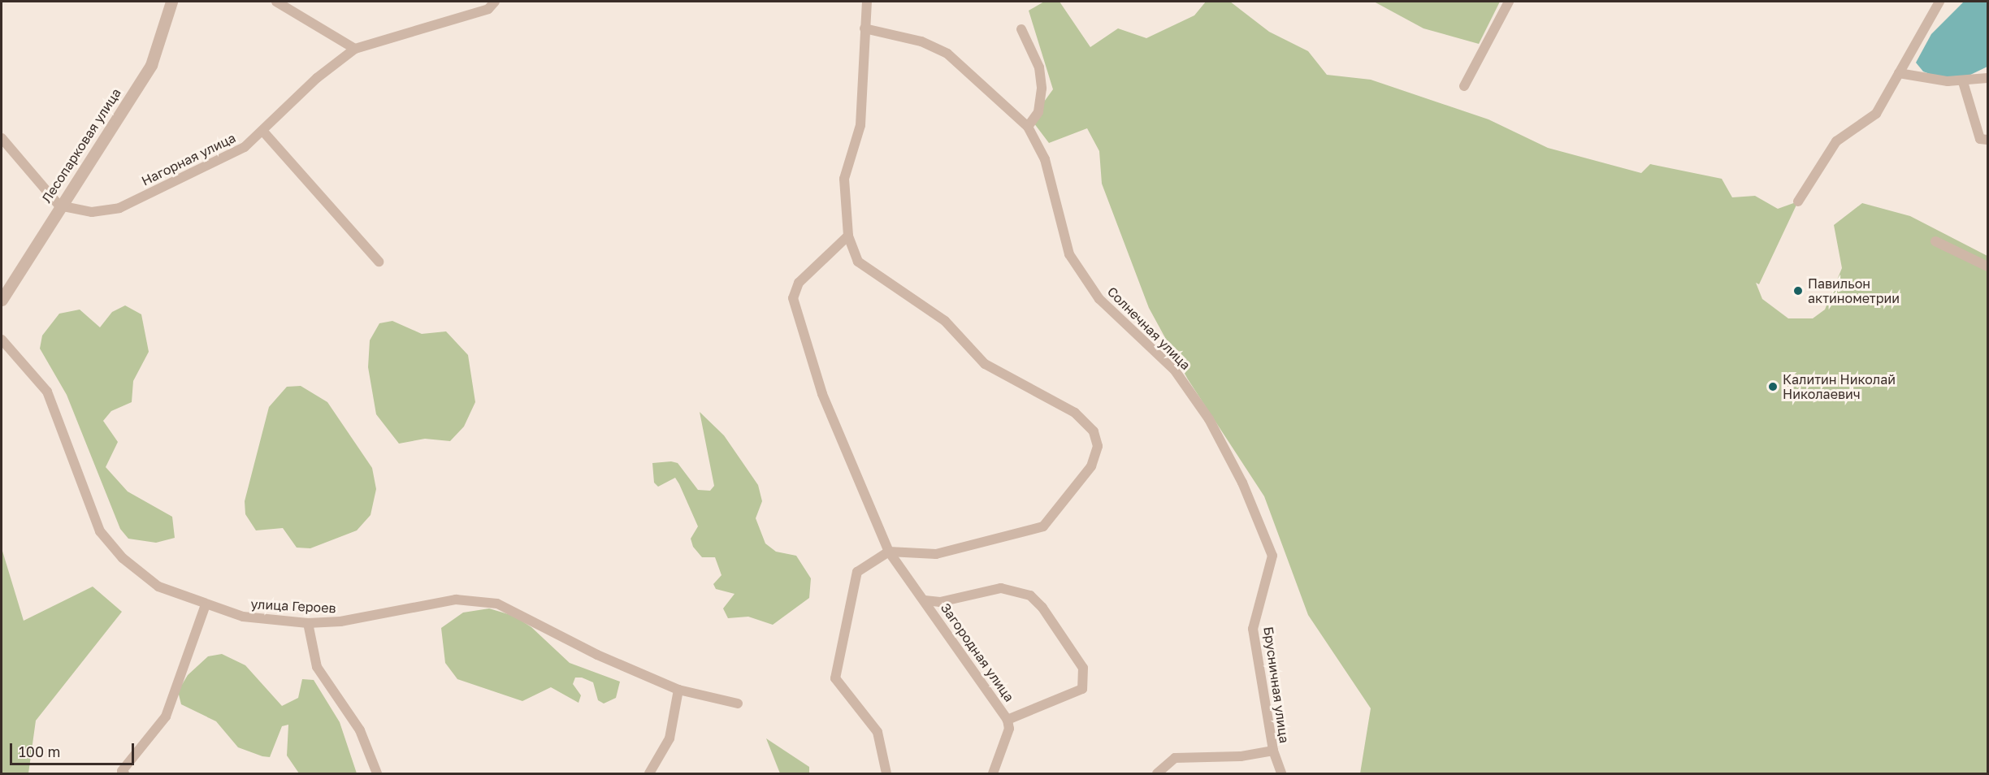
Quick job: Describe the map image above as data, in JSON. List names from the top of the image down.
{
  "streets": {
    "street": [
      "Лесопарковая улица",
      "Нагорная улица",
      "Солнечная улица",
      "улица Героев",
      "Загородная улица",
      "Брусничная улица"
    ]
  },
  "crossings": [
    ["Лесопарковая улица", "Нагорная улица"],
    ["Солнечная улица", "Брусничная улица"]
  ],
  "places": ["Павильон актинометрии", "Калитин Николай Николаевич"],
  "scale_bar": "100 m"
}
